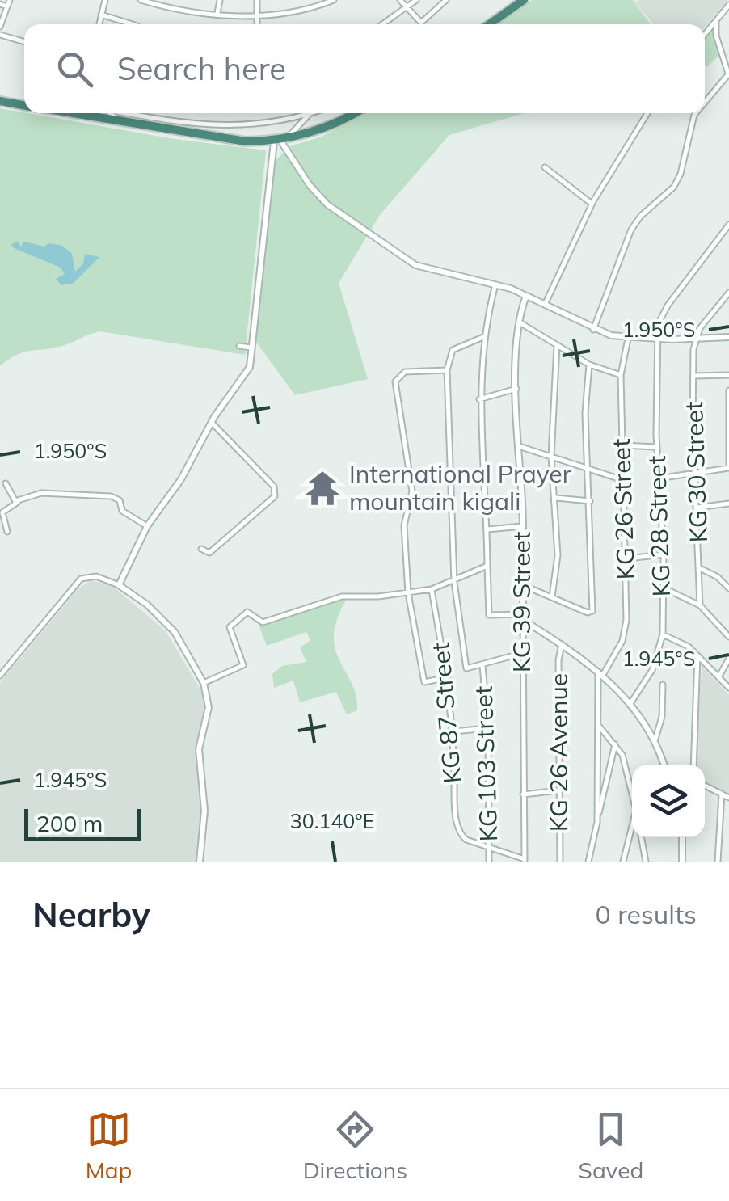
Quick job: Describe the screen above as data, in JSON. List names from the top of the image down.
{
  "streets": {
    "street": [
      "KG 30 Street",
      "KG 26 Street",
      "KG 28 Street",
      "KG 39 Street",
      "KG 87 Street",
      "KG 26 Avenue",
      "KG 103 Street"
    ]
  },
  "crossings": [
    ["KG 87 Street", "KG 103 Street"]
  ],
  "places": {
    "temple": ["International Prayer mountain kigali"]
  },
  "scale_bar": "200 m",
  "page": {
    "search": "Search here",
    "scale": "200 m",
    "heading": ["Nearby", "0 results"],
    "nav": ["Map", "Directions", "Saved"]
  },
  "coordinates": ["1.950°S", "1.945°S", "30.140°E"]
}
